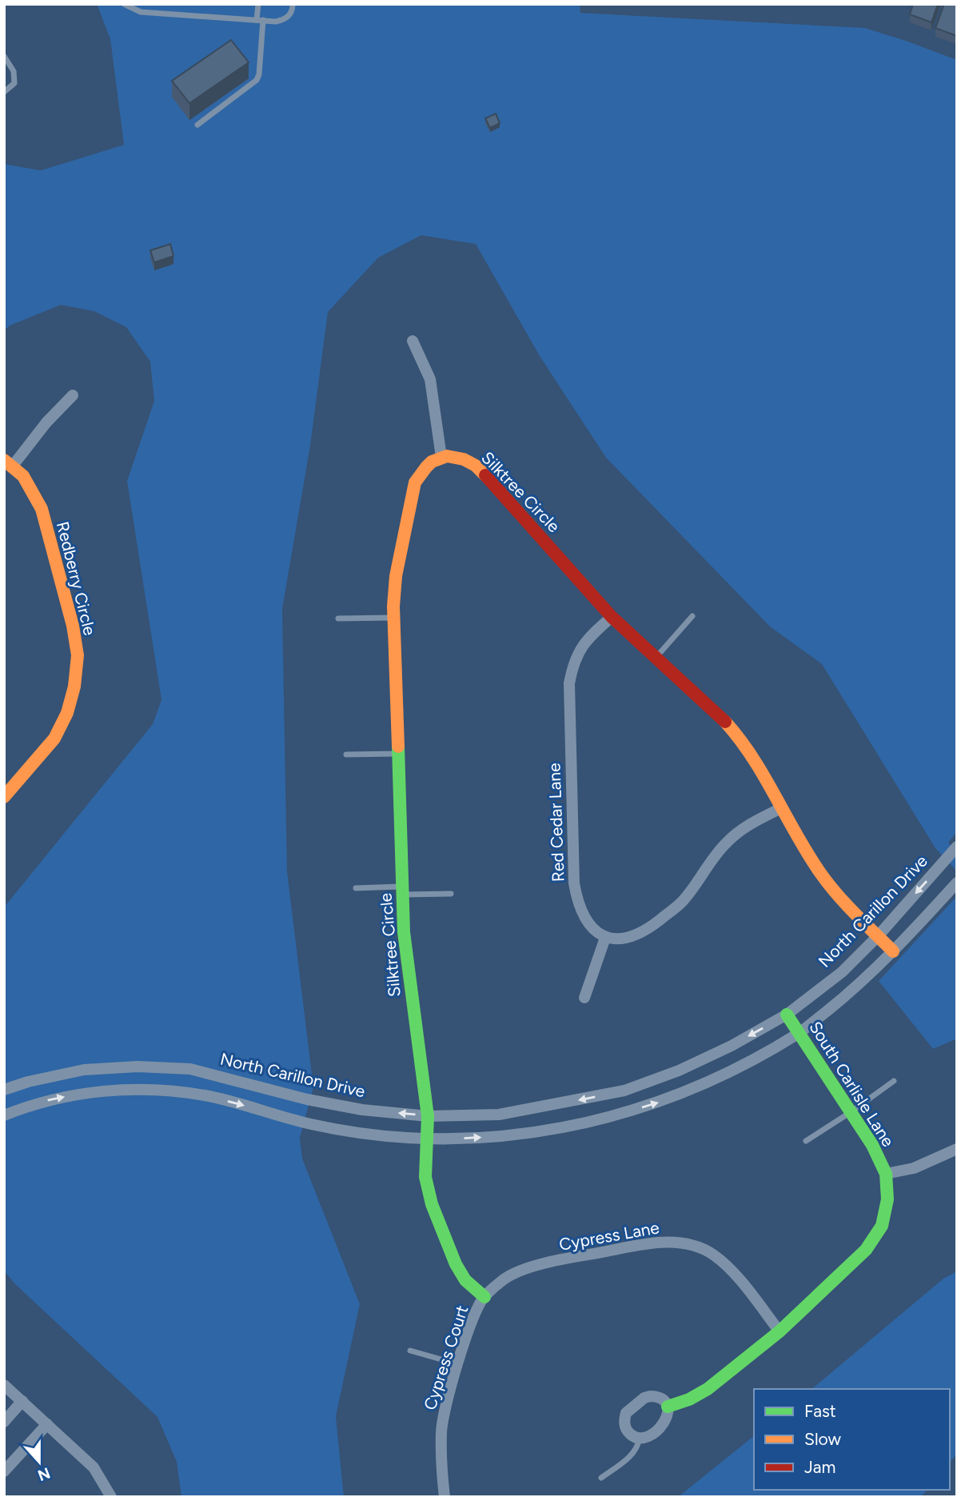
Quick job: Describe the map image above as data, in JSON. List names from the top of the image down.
{
  "streets": {
    "street": [
      "Silktree Circle",
      "Redberry Circle",
      "Red Cedar Lane",
      "North Carillon Drive",
      "South Carlisle Lane",
      "Cypress Lane",
      "Cypress Court"
    ]
  },
  "crossings": [
    ["Silktree Circle", "Red Cedar Lane"],
    ["Silktree Circle", "North Carillon Drive"],
    ["Silktree Circle", "Cypress Lane"],
    ["Silktree Circle", "Cypress Court"],
    ["North Carillon Drive", "South Carlisle Lane"],
    ["South Carlisle Lane", "Cypress Lane"],
    ["Cypress Lane", "Cypress Court"]
  ],
  "legend": ["Fast", "Slow", "Jam"],
  "north": "bottom"
}
